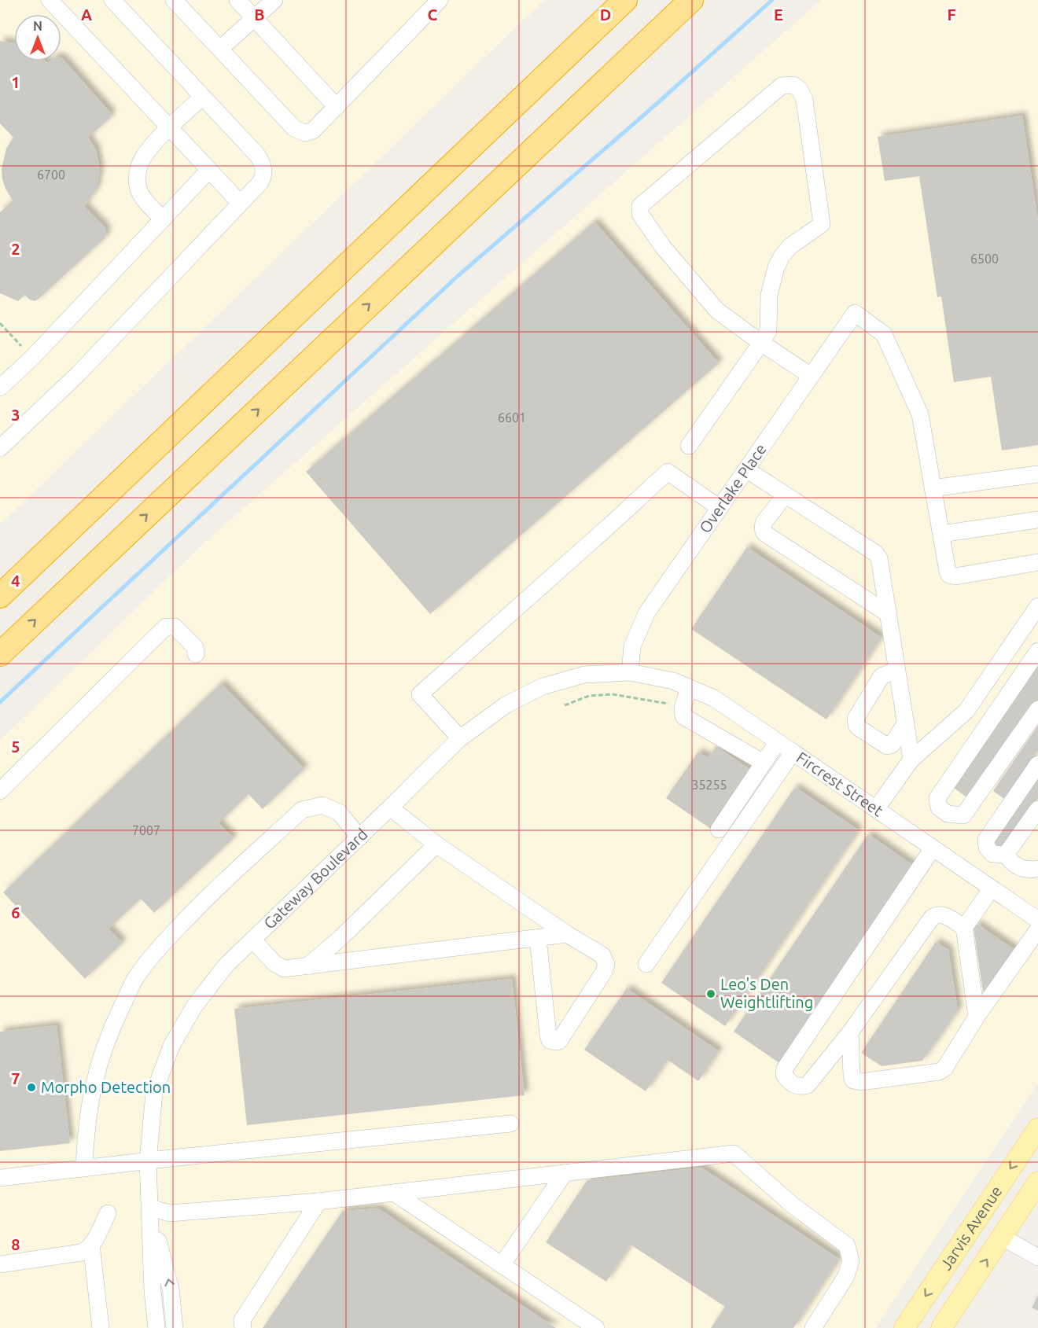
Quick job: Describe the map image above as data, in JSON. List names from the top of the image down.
{
  "streets": {
    "main road": ["Jarvis Avenue"],
    "street": ["Overlake Place", "Fircrest Street", "Gateway Boulevard"]
  },
  "crossings": [
    ["Overlake Place", "Fircrest Street"],
    ["Overlake Place", "Gateway Boulevard"],
    ["Fircrest Street", "Gateway Boulevard"]
  ],
  "places": ["Leo's Den Weightlifting", "Morpho Detection"],
  "house_numbers": [
    "6700",
    "6500",
    "6601",
    "35255",
    "7007"
  ],
  "north": "top",
  "grid": {
    "columns": [
      "A",
      "B",
      "C",
      "D",
      "E",
      "F"
    ],
    "rows": [
      "1",
      "2",
      "3",
      "4",
      "5",
      "6",
      "7",
      "8"
    ]
  }
}
